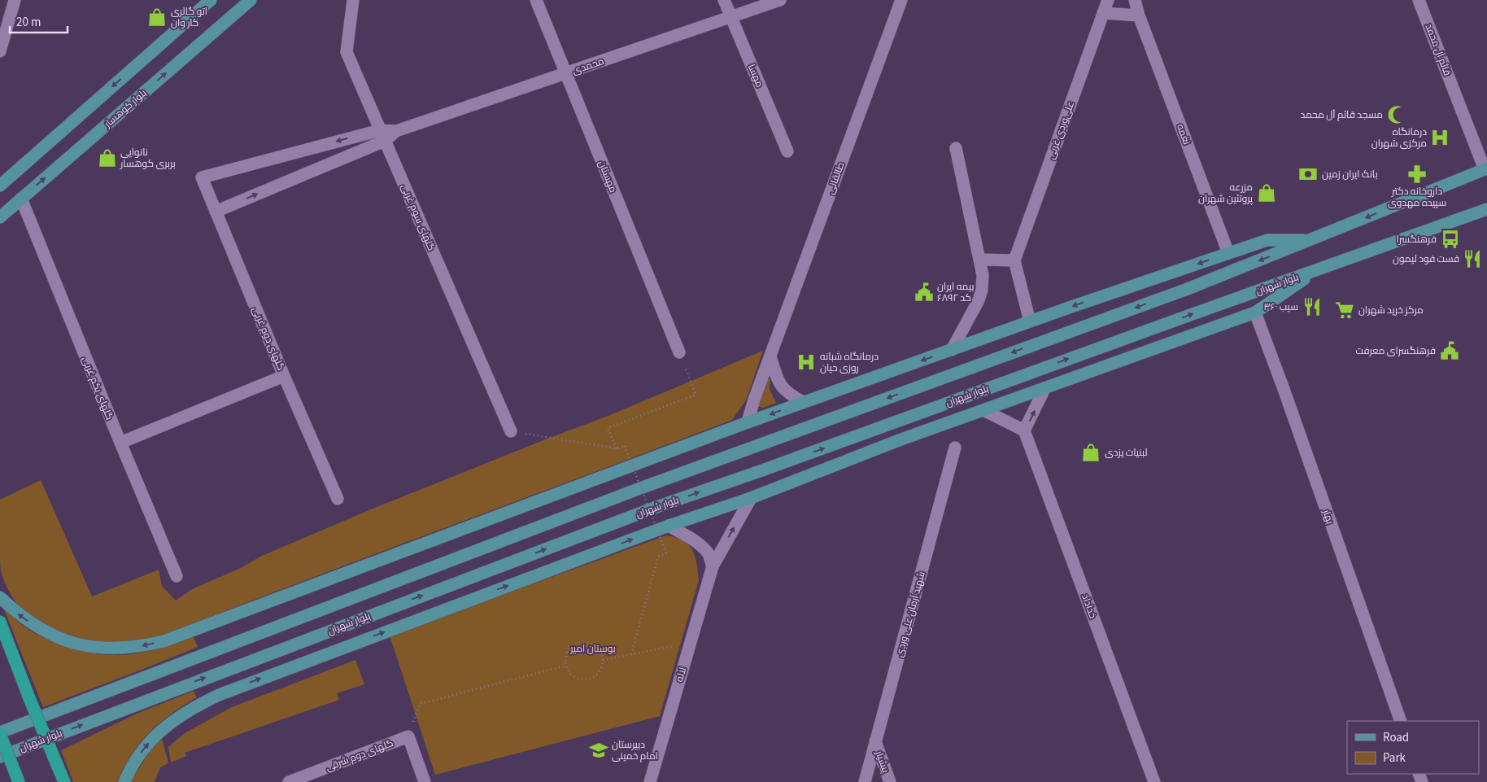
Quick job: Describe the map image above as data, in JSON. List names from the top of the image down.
{
  "streets": {
    "main road": ["بلوار کوهسار", "بلوار شهران"],
    "street": [
      "قائم آل محمد",
      "محمدی",
      "مهسا",
      "علی‌وردی غربی",
      "نغمه",
      "مهستان",
      "طالقانی",
      "گلهای سوم غربی",
      "گلهای دوم غربی",
      "گلهای یکم غربی",
      "بهار",
      "خداداد",
      "شهید آرمان علی وردی",
      "لاله",
      "گلهای دوم شرقی",
      "پیشیار"
    ]
  },
  "crossings": [
    ["محمدی", "مهسا"],
    ["محمدی", "مهستان"],
    ["محمدی", "گلهای سوم غربی"],
    ["محمدی", "گلهای دوم غربی"],
    ["بلوار کوهسار", "گلهای یکم غربی"],
    ["گلهای سوم غربی", "گلهای دوم غربی"],
    ["بلوار شهران", "بهار"],
    ["بلوار شهران", "لاله"],
    ["شهید آرمان علی وردی", "پیشیار"]
  ],
  "parks": ["بوستان امیر"],
  "places": {
    "shop": [
      "اتو گالری کار وان",
      "نانوایی بربری کوهسار",
      "مزرعه پروتئین شهران",
      "لبنیات یزدی"
    ],
    "mosque": ["مسجد قائم آل محمد"],
    "hospital": ["درمانگاه مرکزی شهران", "درمانگاه شبانه روزی حیان"],
    "bank": ["بانک ایران زمین"],
    "pharmacy": ["داروخانه دکتر سپیده مهدوی"],
    "bus stop": ["فرهنگسرا"],
    "restaurant": ["فست فود لیمون", "سیب ۳۶۰"],
    "public building": ["بیمه ایران کد ۶۸۹۲", "فرهنگسرای معرفت"],
    "supermarket": ["مرکز خرید شهران"],
    "school or university": ["دبیرستان امام خمینی"]
  },
  "legend": ["Road", "Park"],
  "scale_bar": "20 m"
}
